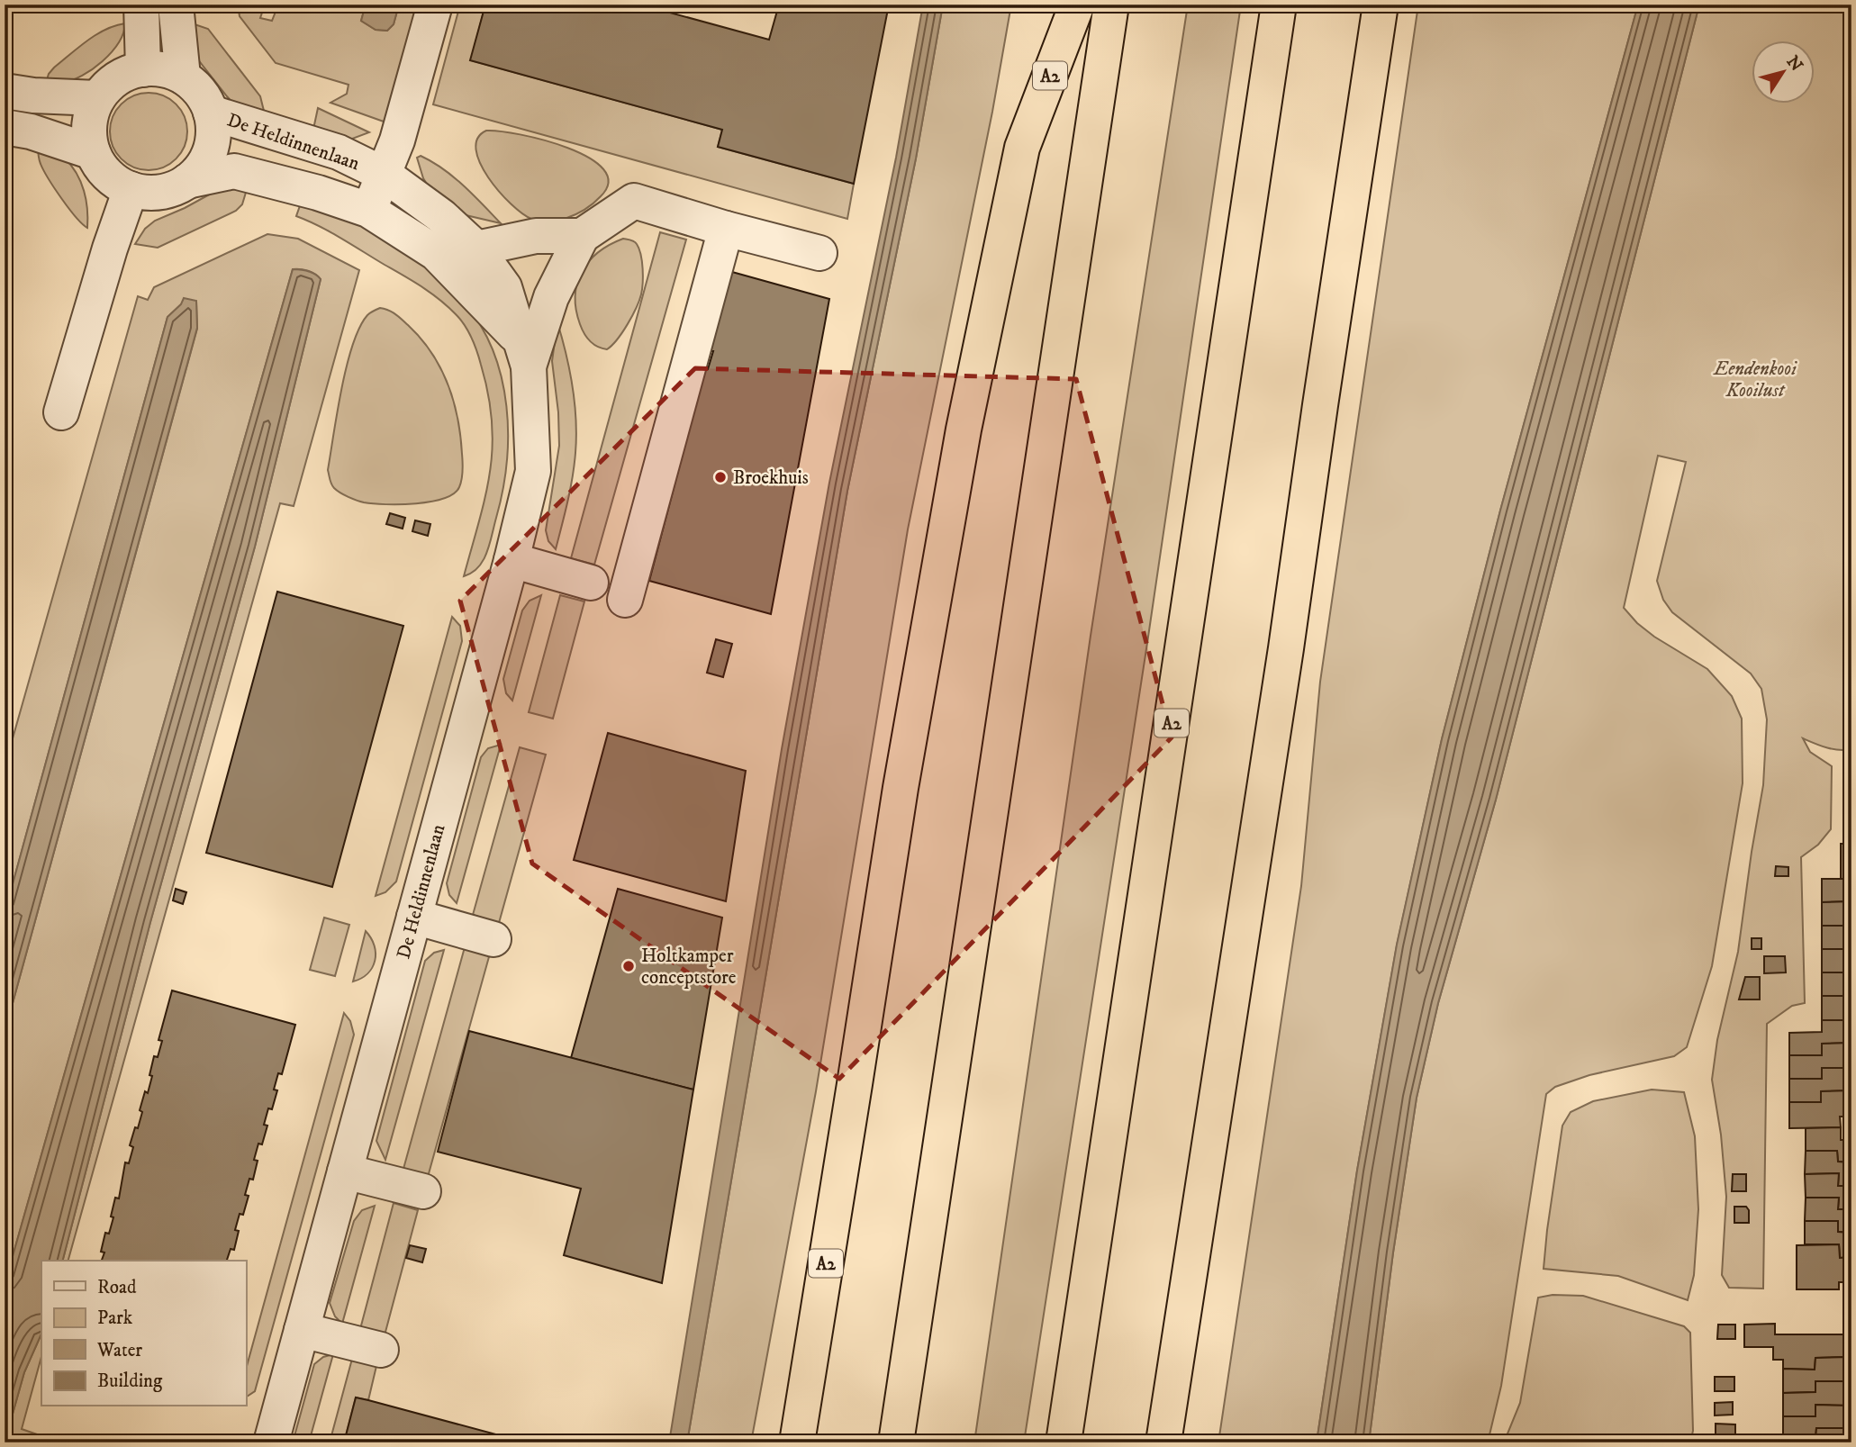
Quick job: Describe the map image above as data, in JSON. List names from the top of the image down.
{
  "streets": {
    "highway": ["A2"],
    "street": ["De Heldinnenlaan"]
  },
  "parks": ["Eendenkooi Kooilust"],
  "places": ["Broekhuis", "Holtkamper conceptstore"],
  "legend": [
    "Road",
    "Park",
    "Water",
    "Building"
  ],
  "north": "top right"
}
